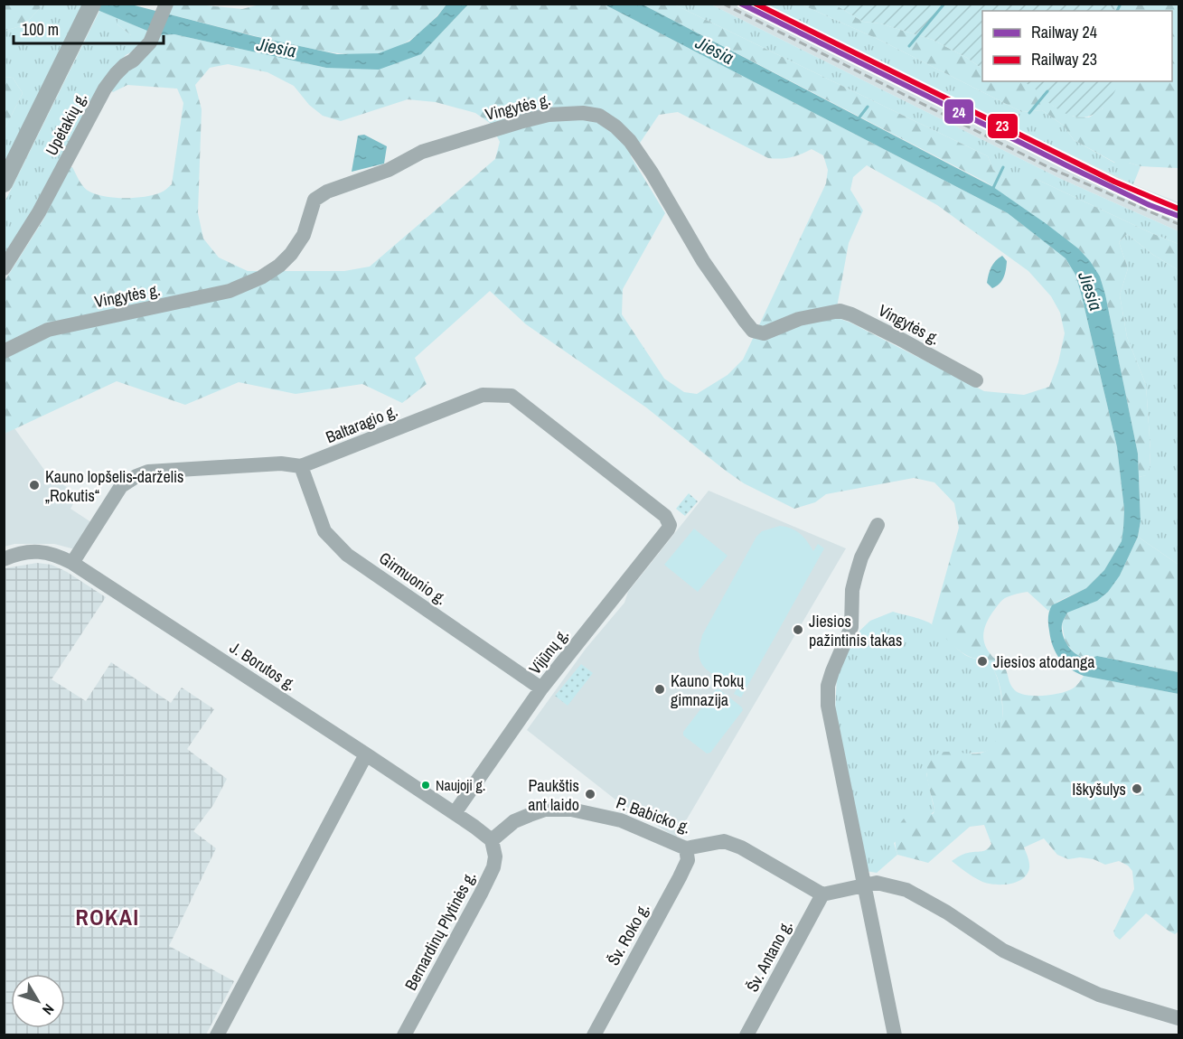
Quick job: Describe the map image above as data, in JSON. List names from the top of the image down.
{
  "streets": {
    "street": [
      "Vingytės g.",
      "Upėtakių g.",
      "Baltaragio g.",
      "Girmuonio g.",
      "Vijūnų g.",
      "J. Borutos g.",
      "P. Babicko g.",
      "Bernardinų Plytinės g.",
      "Šv. Roko g.",
      "Šv. Antano g."
    ]
  },
  "crossings": [
    ["Baltaragio g.", "Girmuonio g."],
    ["Baltaragio g.", "Vijūnų g."],
    ["Baltaragio g.", "J. Borutos g."],
    ["Girmuonio g.", "Vijūnų g."],
    ["Vijūnų g.", "J. Borutos g."],
    ["J. Borutos g.", "P. Babicko g."],
    ["J. Borutos g.", "Bernardinų Plytinės g."],
    ["P. Babicko g.", "Bernardinų Plytinės g."],
    ["P. Babicko g.", "Šv. Roko g."],
    ["P. Babicko g.", "Šv. Antano g."]
  ],
  "districts": ["ROKAI"],
  "water": ["Jiesia"],
  "places": [
    "Kauno lopšelis-darželis „Rokutis“",
    "Jiesios pažintinis takas",
    "Jiesios atodanga",
    "Kauno Rokų gimnazija",
    "Naujoji g.",
    "Iškyšulys",
    "Paukštis ant laido"
  ],
  "lines": ["rail line 24", "rail line 23"],
  "legend": ["Railway 24", "Railway 23"],
  "scale_bar": "100 m",
  "north": "bottom right"
}
